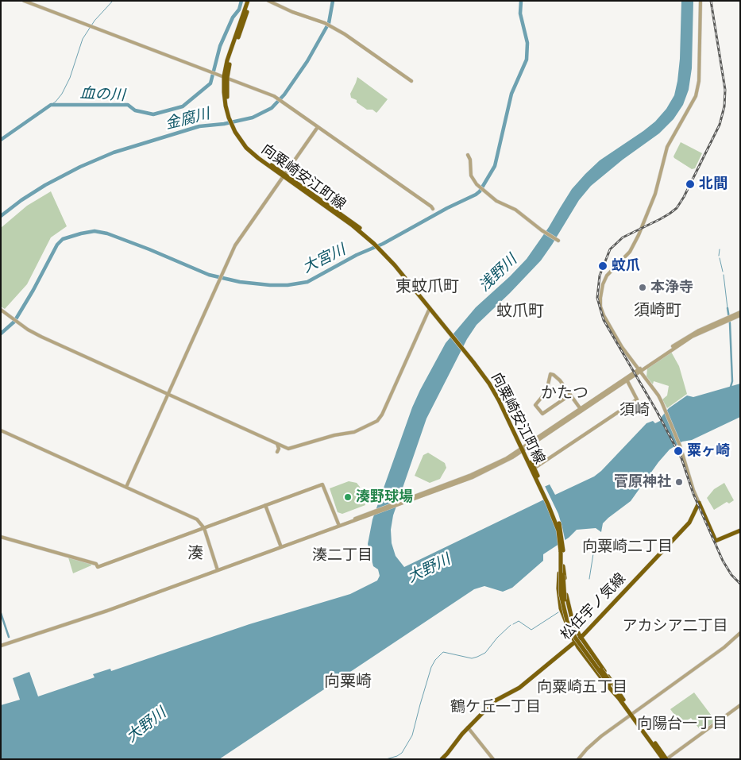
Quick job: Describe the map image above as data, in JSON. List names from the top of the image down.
{
  "streets": {
    "main road": ["向粟崎安江町線", "松任宇ノ気線"]
  },
  "districts": [
    "東蚊爪町",
    "須崎町",
    "蚊爪町",
    "かたつ",
    "須崎",
    "向粟崎二丁目",
    "湊",
    "湊二丁目",
    "アカシア二丁目",
    "向粟崎",
    "向粟崎五丁目",
    "鶴ケ丘一丁目",
    "向陽台一丁目"
  ],
  "water": [
    "血の川",
    "金腐川",
    "大宮川",
    "浅野川",
    "大野川"
  ],
  "places": [
    "北間",
    "蚊爪",
    "本浄寺",
    "粟ヶ崎",
    "菅原神社",
    "湊野球場"
  ]
}
